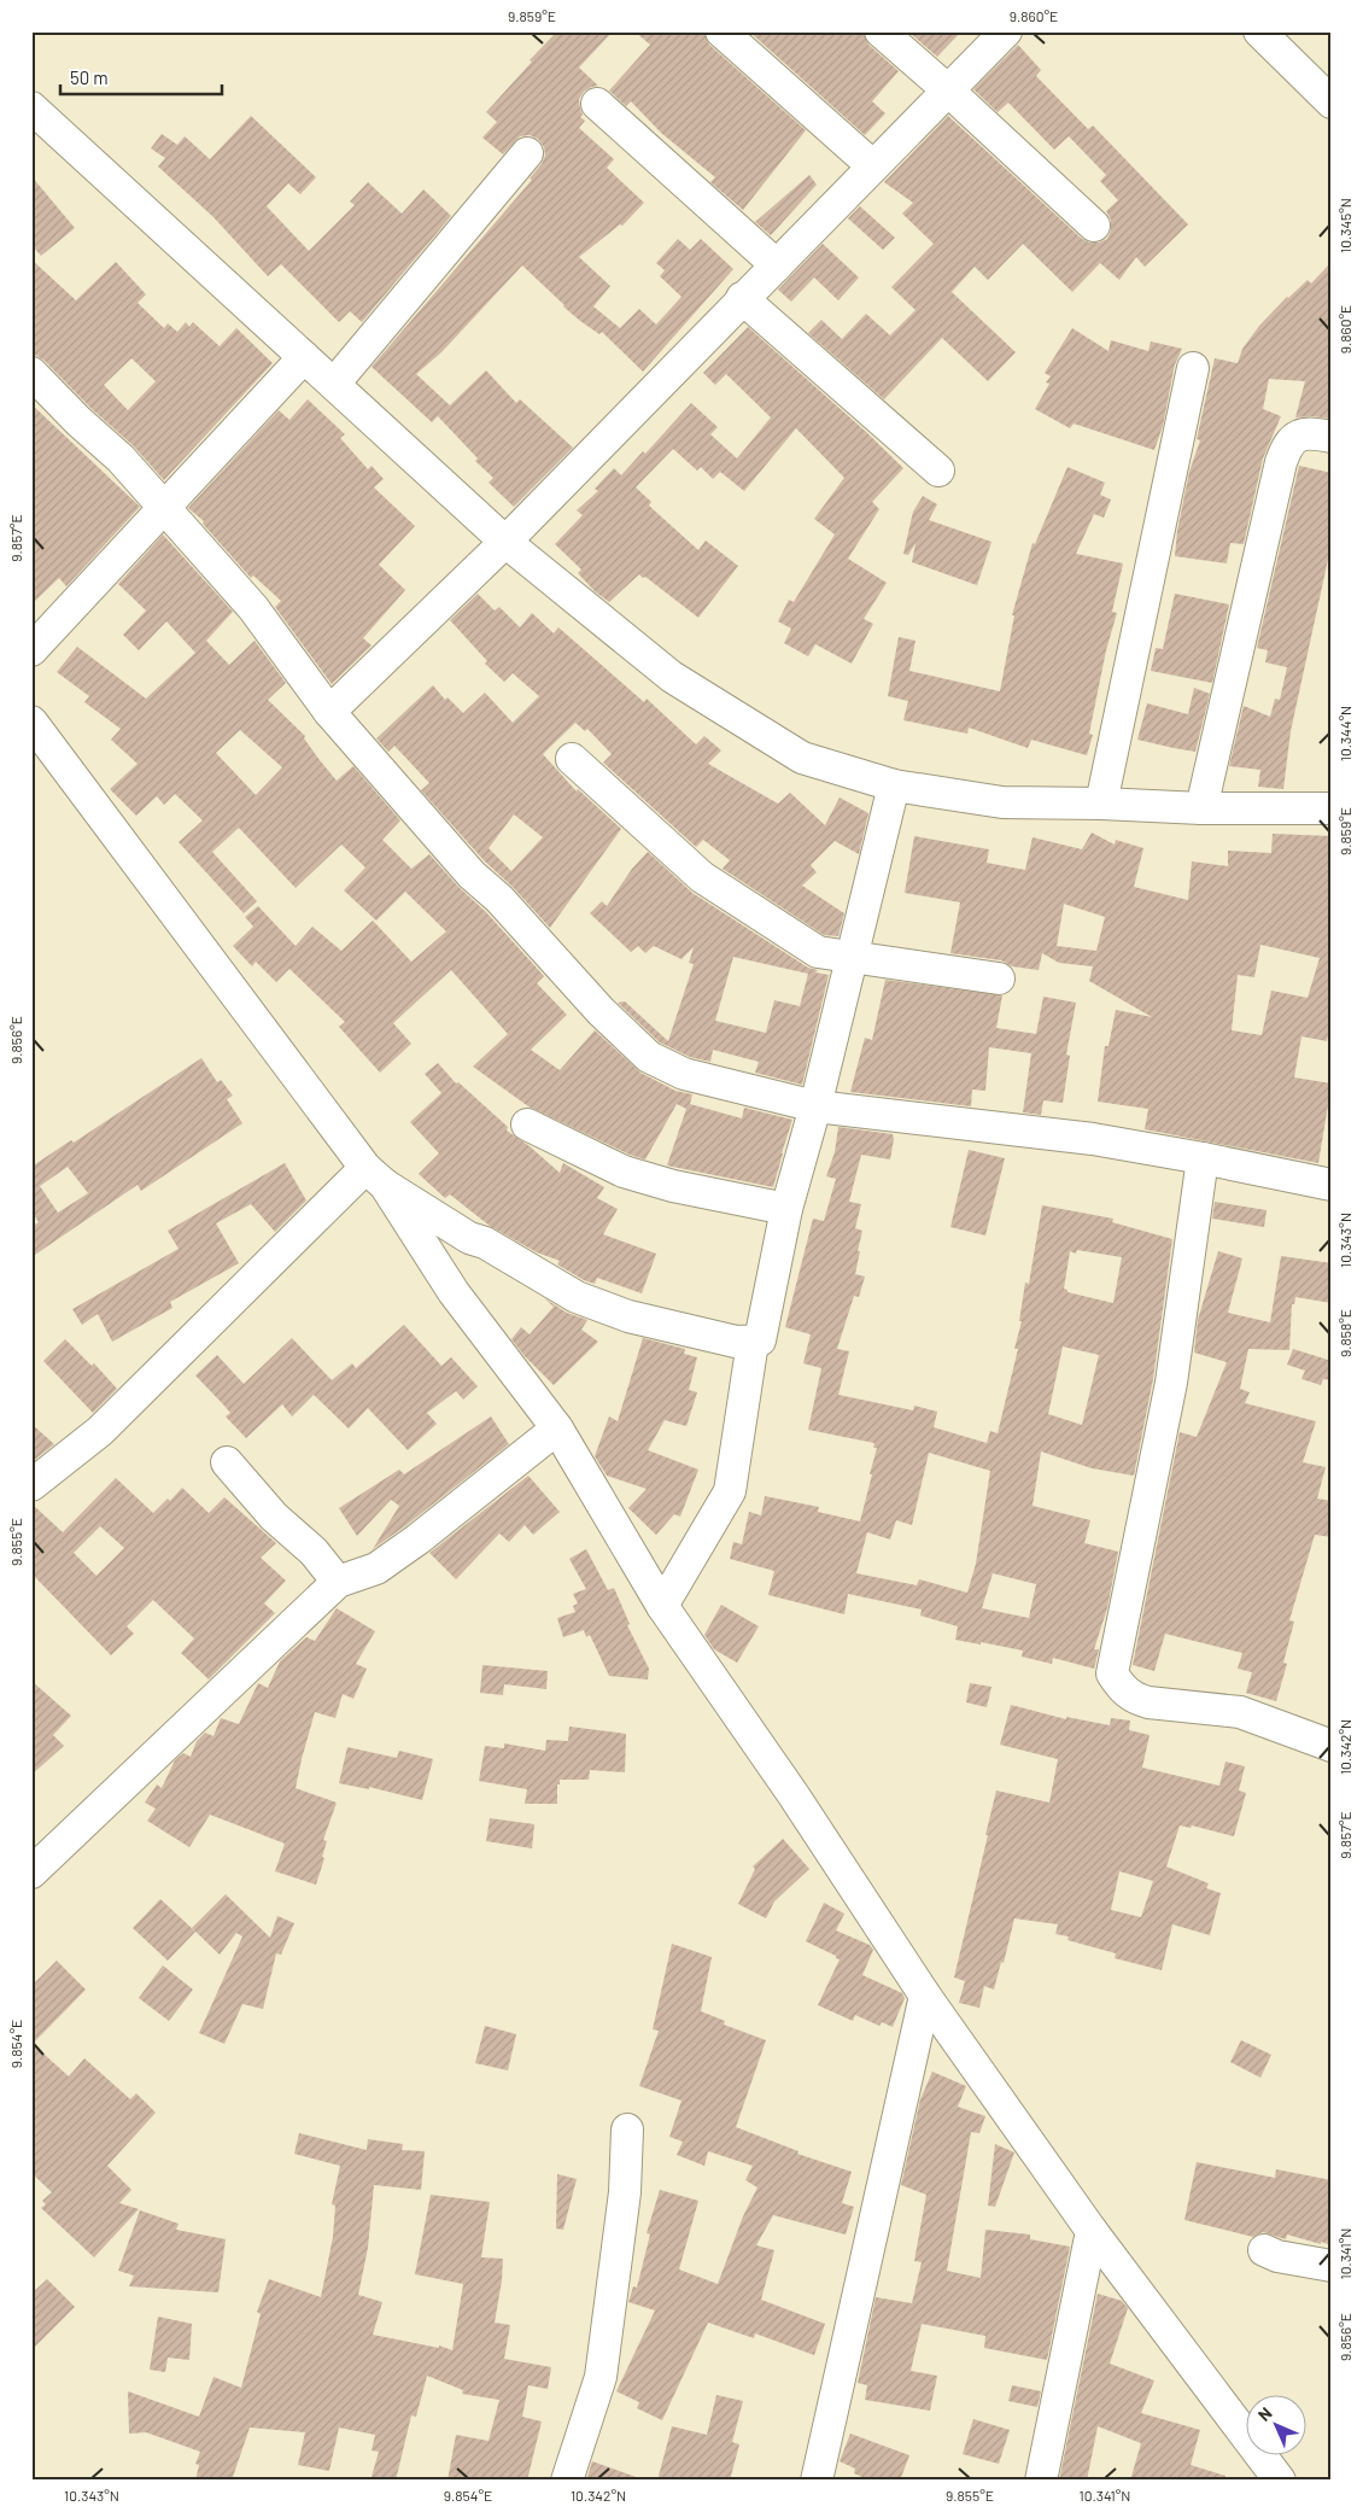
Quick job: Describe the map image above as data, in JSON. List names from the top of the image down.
{
  "scale_bar": "50 m",
  "north": "top left",
  "coordinates": [
    "9.859°E",
    "9.860°E",
    "10.345°N",
    "9.857°E",
    "10.344°N",
    "9.856°E",
    "10.343°N",
    "9.858°E",
    "9.855°E",
    "10.342°N",
    "9.854°E",
    "10.341°N"
  ]
}
